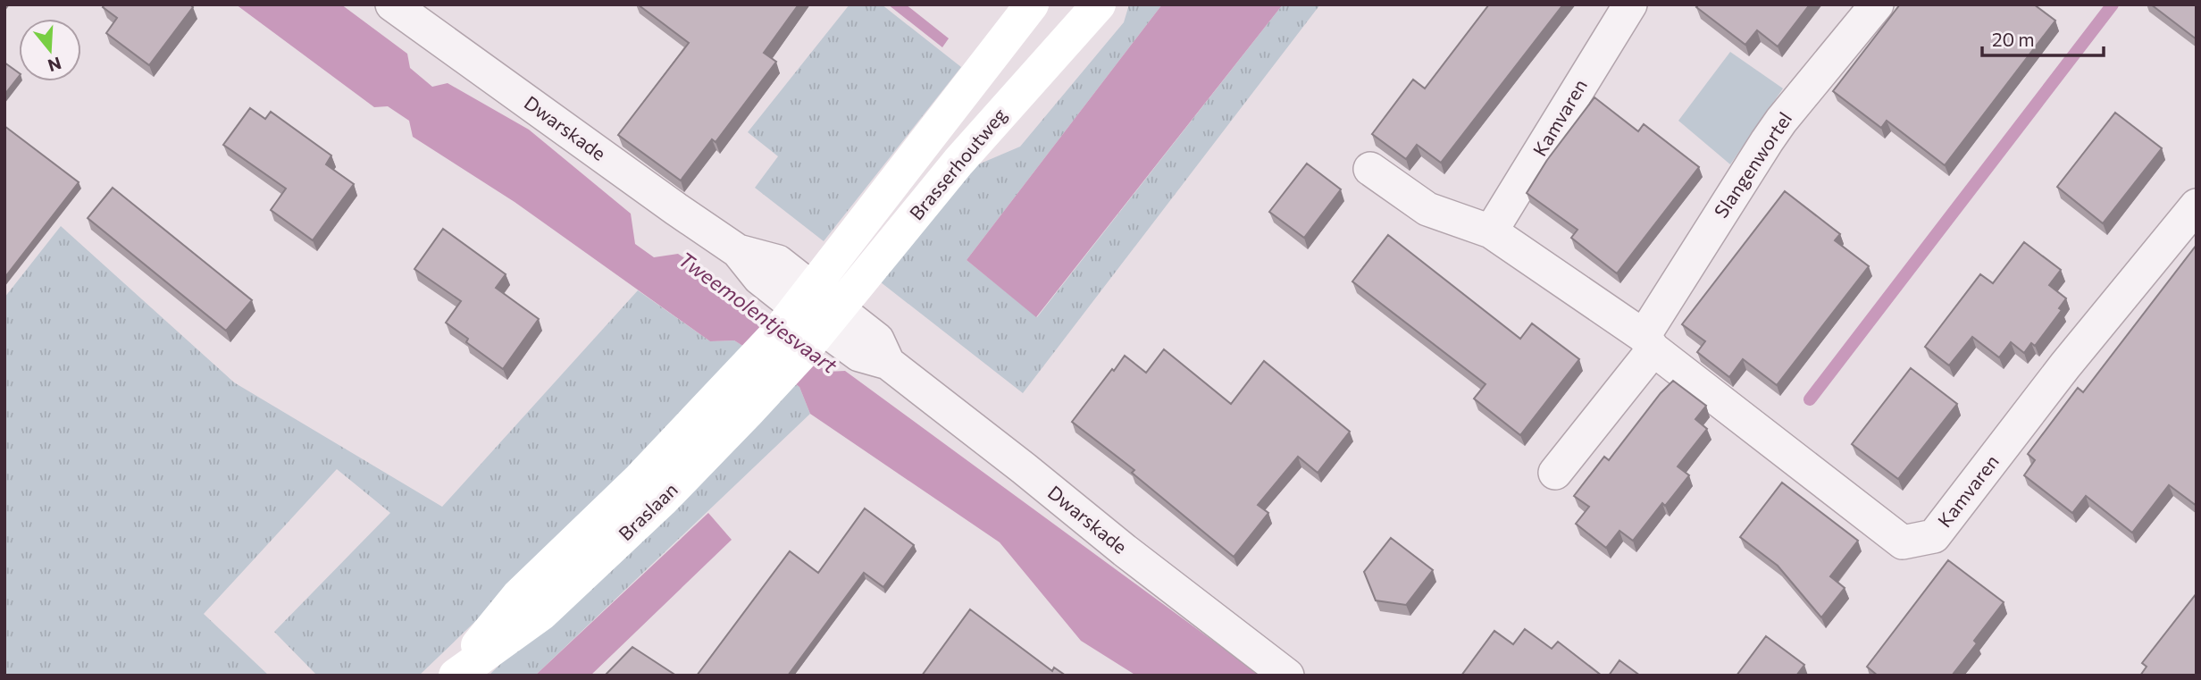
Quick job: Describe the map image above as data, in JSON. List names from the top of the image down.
{
  "streets": {
    "main road": ["Brasserhoutweg", "Braslaan"],
    "street": ["Kamvaren", "Dwarskade", "Slangenwortel"]
  },
  "crossings": [
    ["Kamvaren", "Slangenwortel"],
    ["Dwarskade", "Brasserhoutweg"],
    ["Dwarskade", "Braslaan"],
    ["Brasserhoutweg", "Braslaan"]
  ],
  "water": ["Tweemolentjesvaart"],
  "scale_bar": "20 m",
  "north": "bottom"
}
